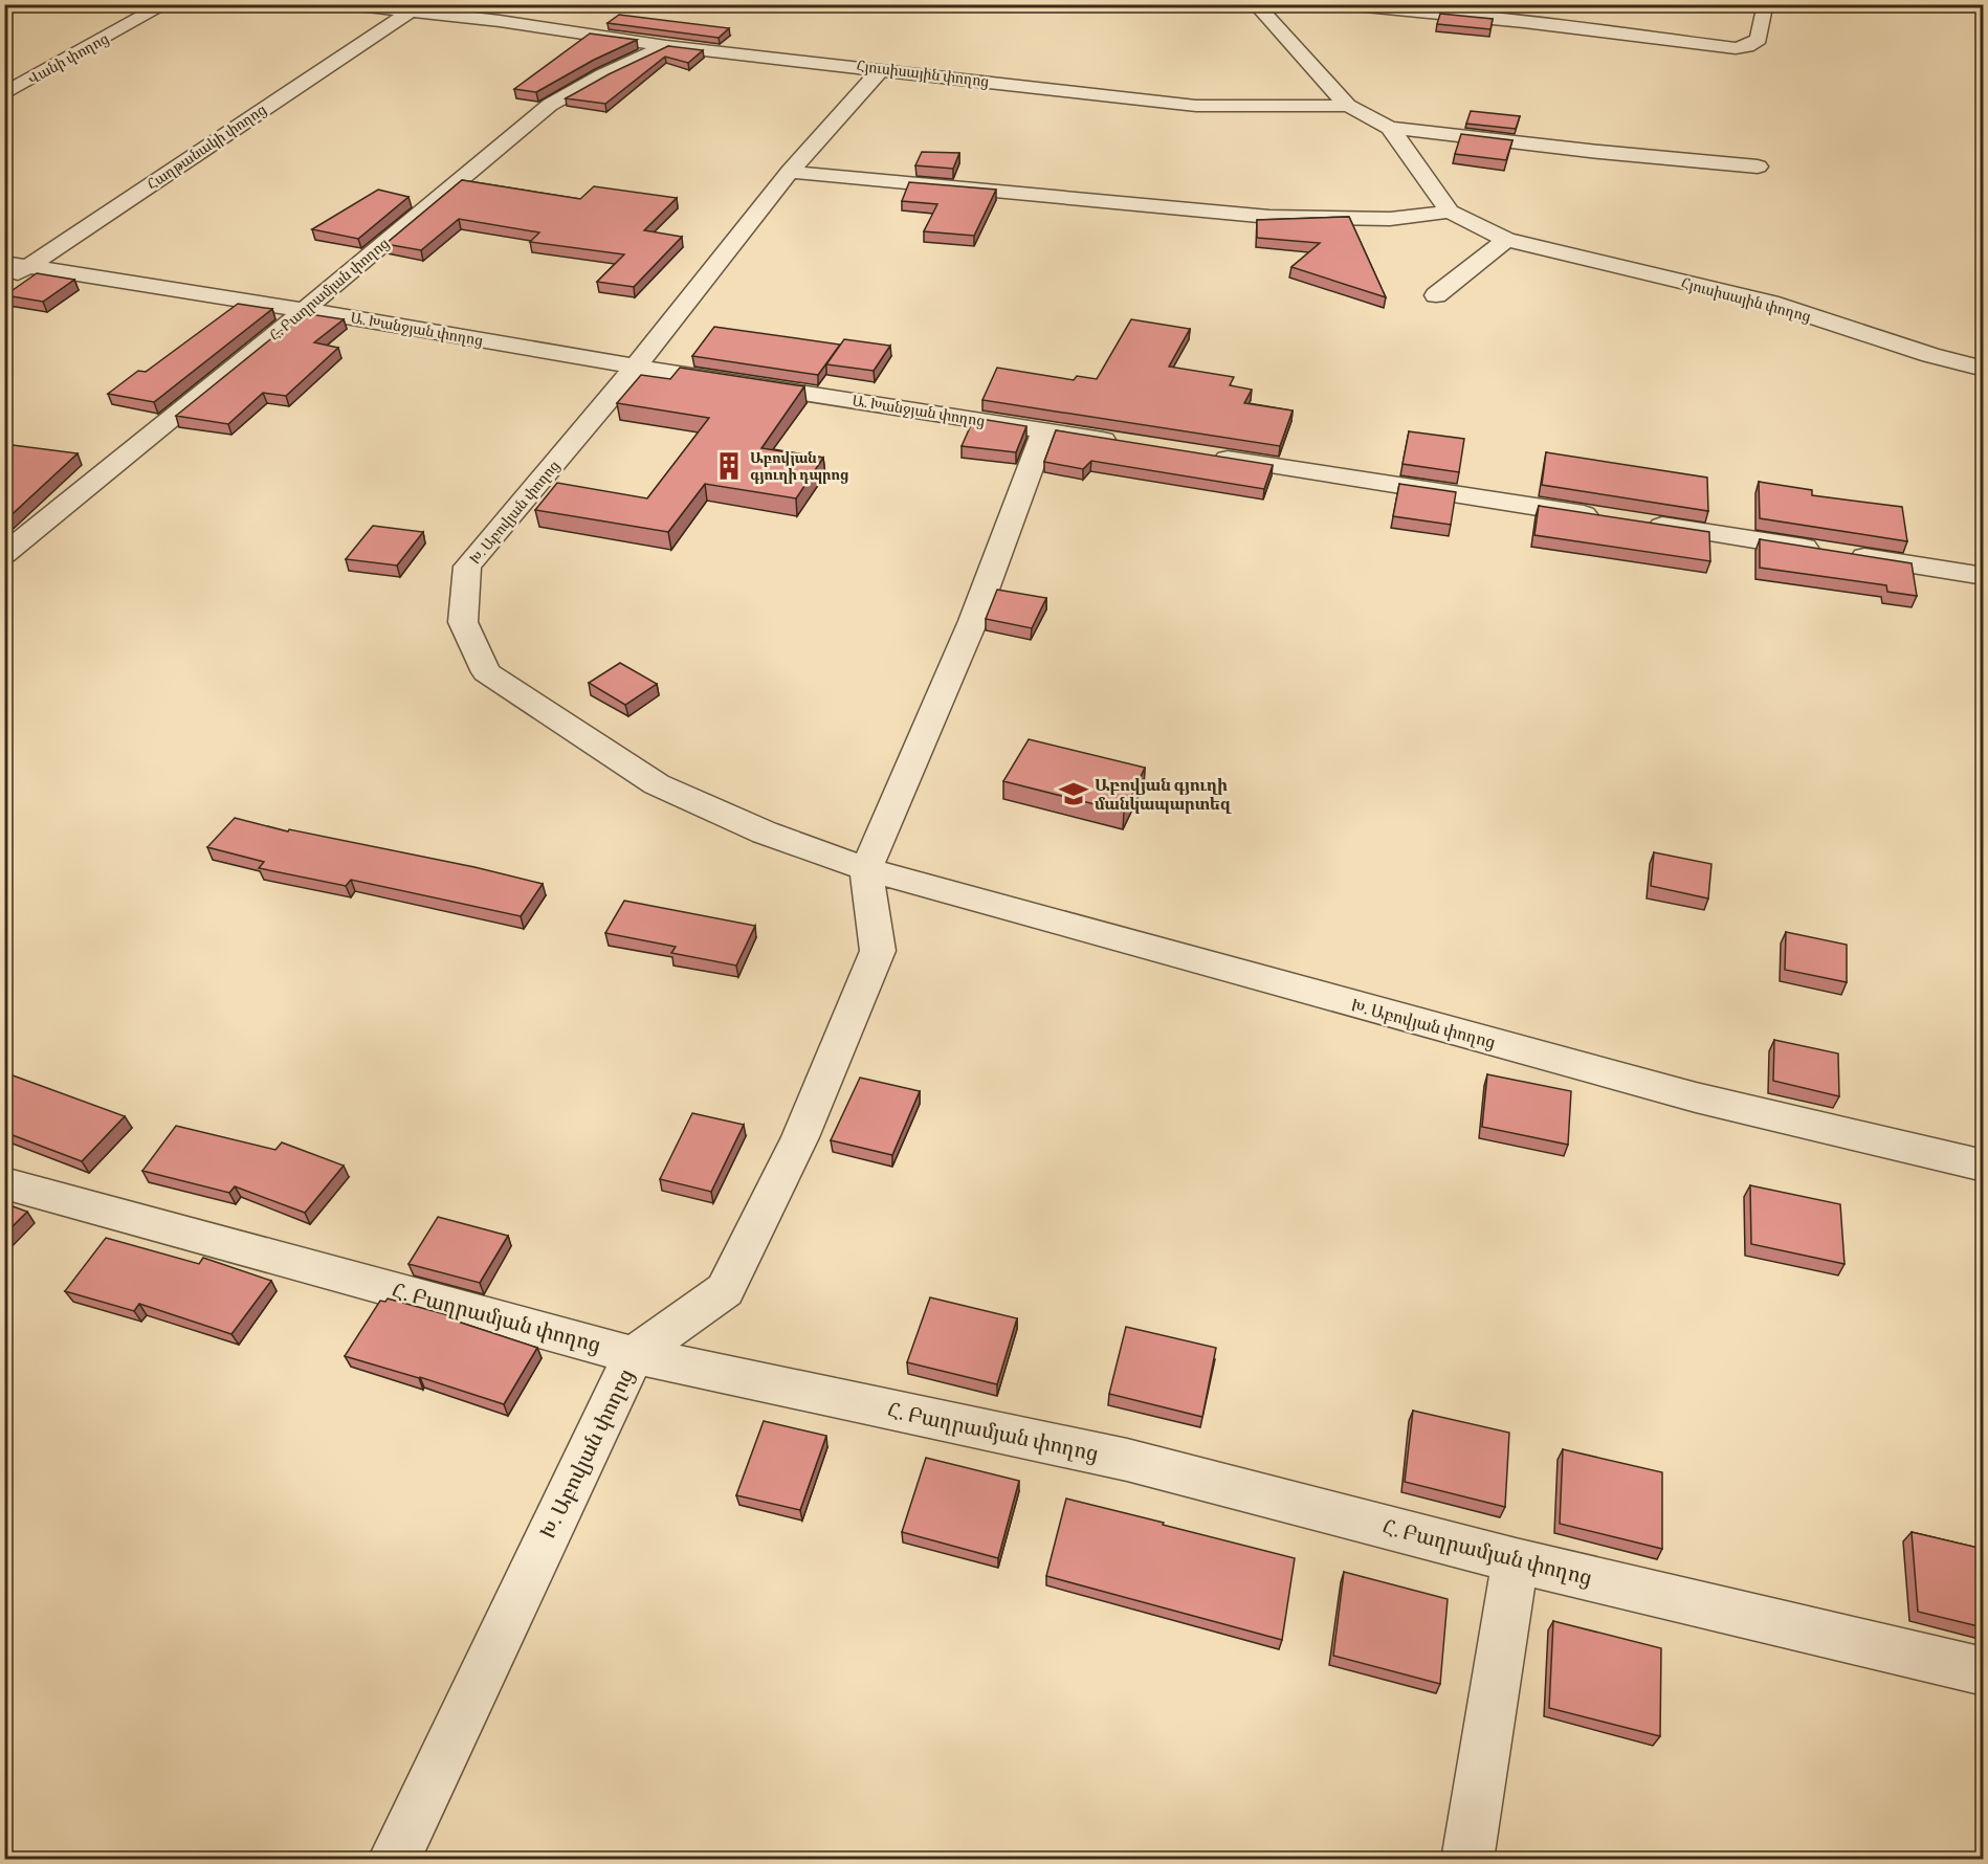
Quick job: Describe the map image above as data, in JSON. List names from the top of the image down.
{
  "streets": {
    "street": [
      "Վանի փողոց",
      "Հյուսիսային փողոց",
      "Հաղթանակի փողոց",
      "Հ․ Բաղրամյան փողոց",
      "Ա․ Խանջյան փողոց",
      "Խ․ Աբովյան փողոց"
    ]
  },
  "crossings": [
    ["Հյուսիսային փողոց", "Հաղթանակի փողոց"],
    ["Հյուսիսային փողոց", "Հ․ Բաղրամյան փողոց"],
    ["Հյուսիսային փողոց", "Խ․ Աբովյան փողոց"],
    ["Հաղթանակի փողոց", "Ա․ Խանջյան փողոց"],
    ["Հ․ Բաղրամյան փողոց", "Ա․ Խանջյան փողոց"],
    ["Հ․ Բաղրամյան փողոց", "Խ․ Աբովյան փողոց"],
    ["Ա․ Խանջյան փողոց", "Խ․ Աբովյան փողոց"]
  ],
  "places": {
    "building": ["Աբովյան գյուղի դպրոց"],
    "school or university": ["Աբովյան գյուղի մանկապարտեզ"]
  }
}
